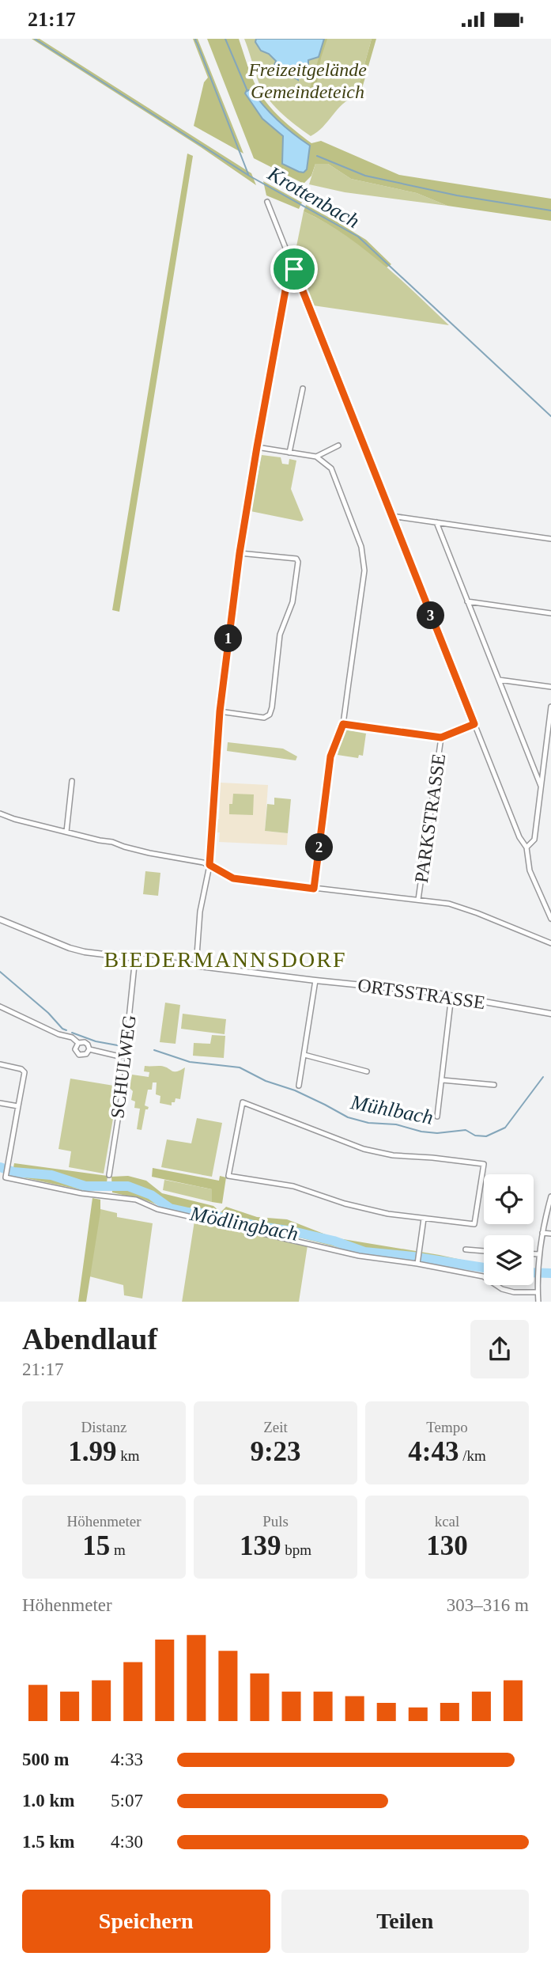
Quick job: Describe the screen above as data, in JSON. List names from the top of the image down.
{
  "streets": {
    "street": ["PARKSTRASSE", "ORTSSTRASSE", "SCHULWEG"]
  },
  "crossings": [
    ["ORTSSTRASSE", "SCHULWEG"]
  ],
  "districts": ["BIEDERMANNSDORF"],
  "water": ["Krottenbach", "Mühlbach", "Mödlingbach"],
  "parks": ["Freizeitgelände Gemeindeteich"],
  "page": {
    "status": "21:17",
    "pins": ["3", "1", "2"],
    "heading": ["Abendlauf", "21:17"],
    "stats": [
      ["Distanz", "1.99 km"],
      ["Zeit", "9:23"],
      ["Tempo", "4:43 /km"],
      ["Höhenmeter", "15 m"],
      ["Puls", "139 bpm"],
      ["kcal", "130"]
    ],
    "chart": ["Höhenmeter", "303–316 m"],
    "list": [
      {
        "name": "500 m",
        "note": "4:33"
      },
      {
        "name": "1.0 km",
        "note": "5:07"
      },
      {
        "name": "1.5 km",
        "note": "4:30"
      }
    ],
    "buttons": ["Speichern", "Teilen"]
  }
}
